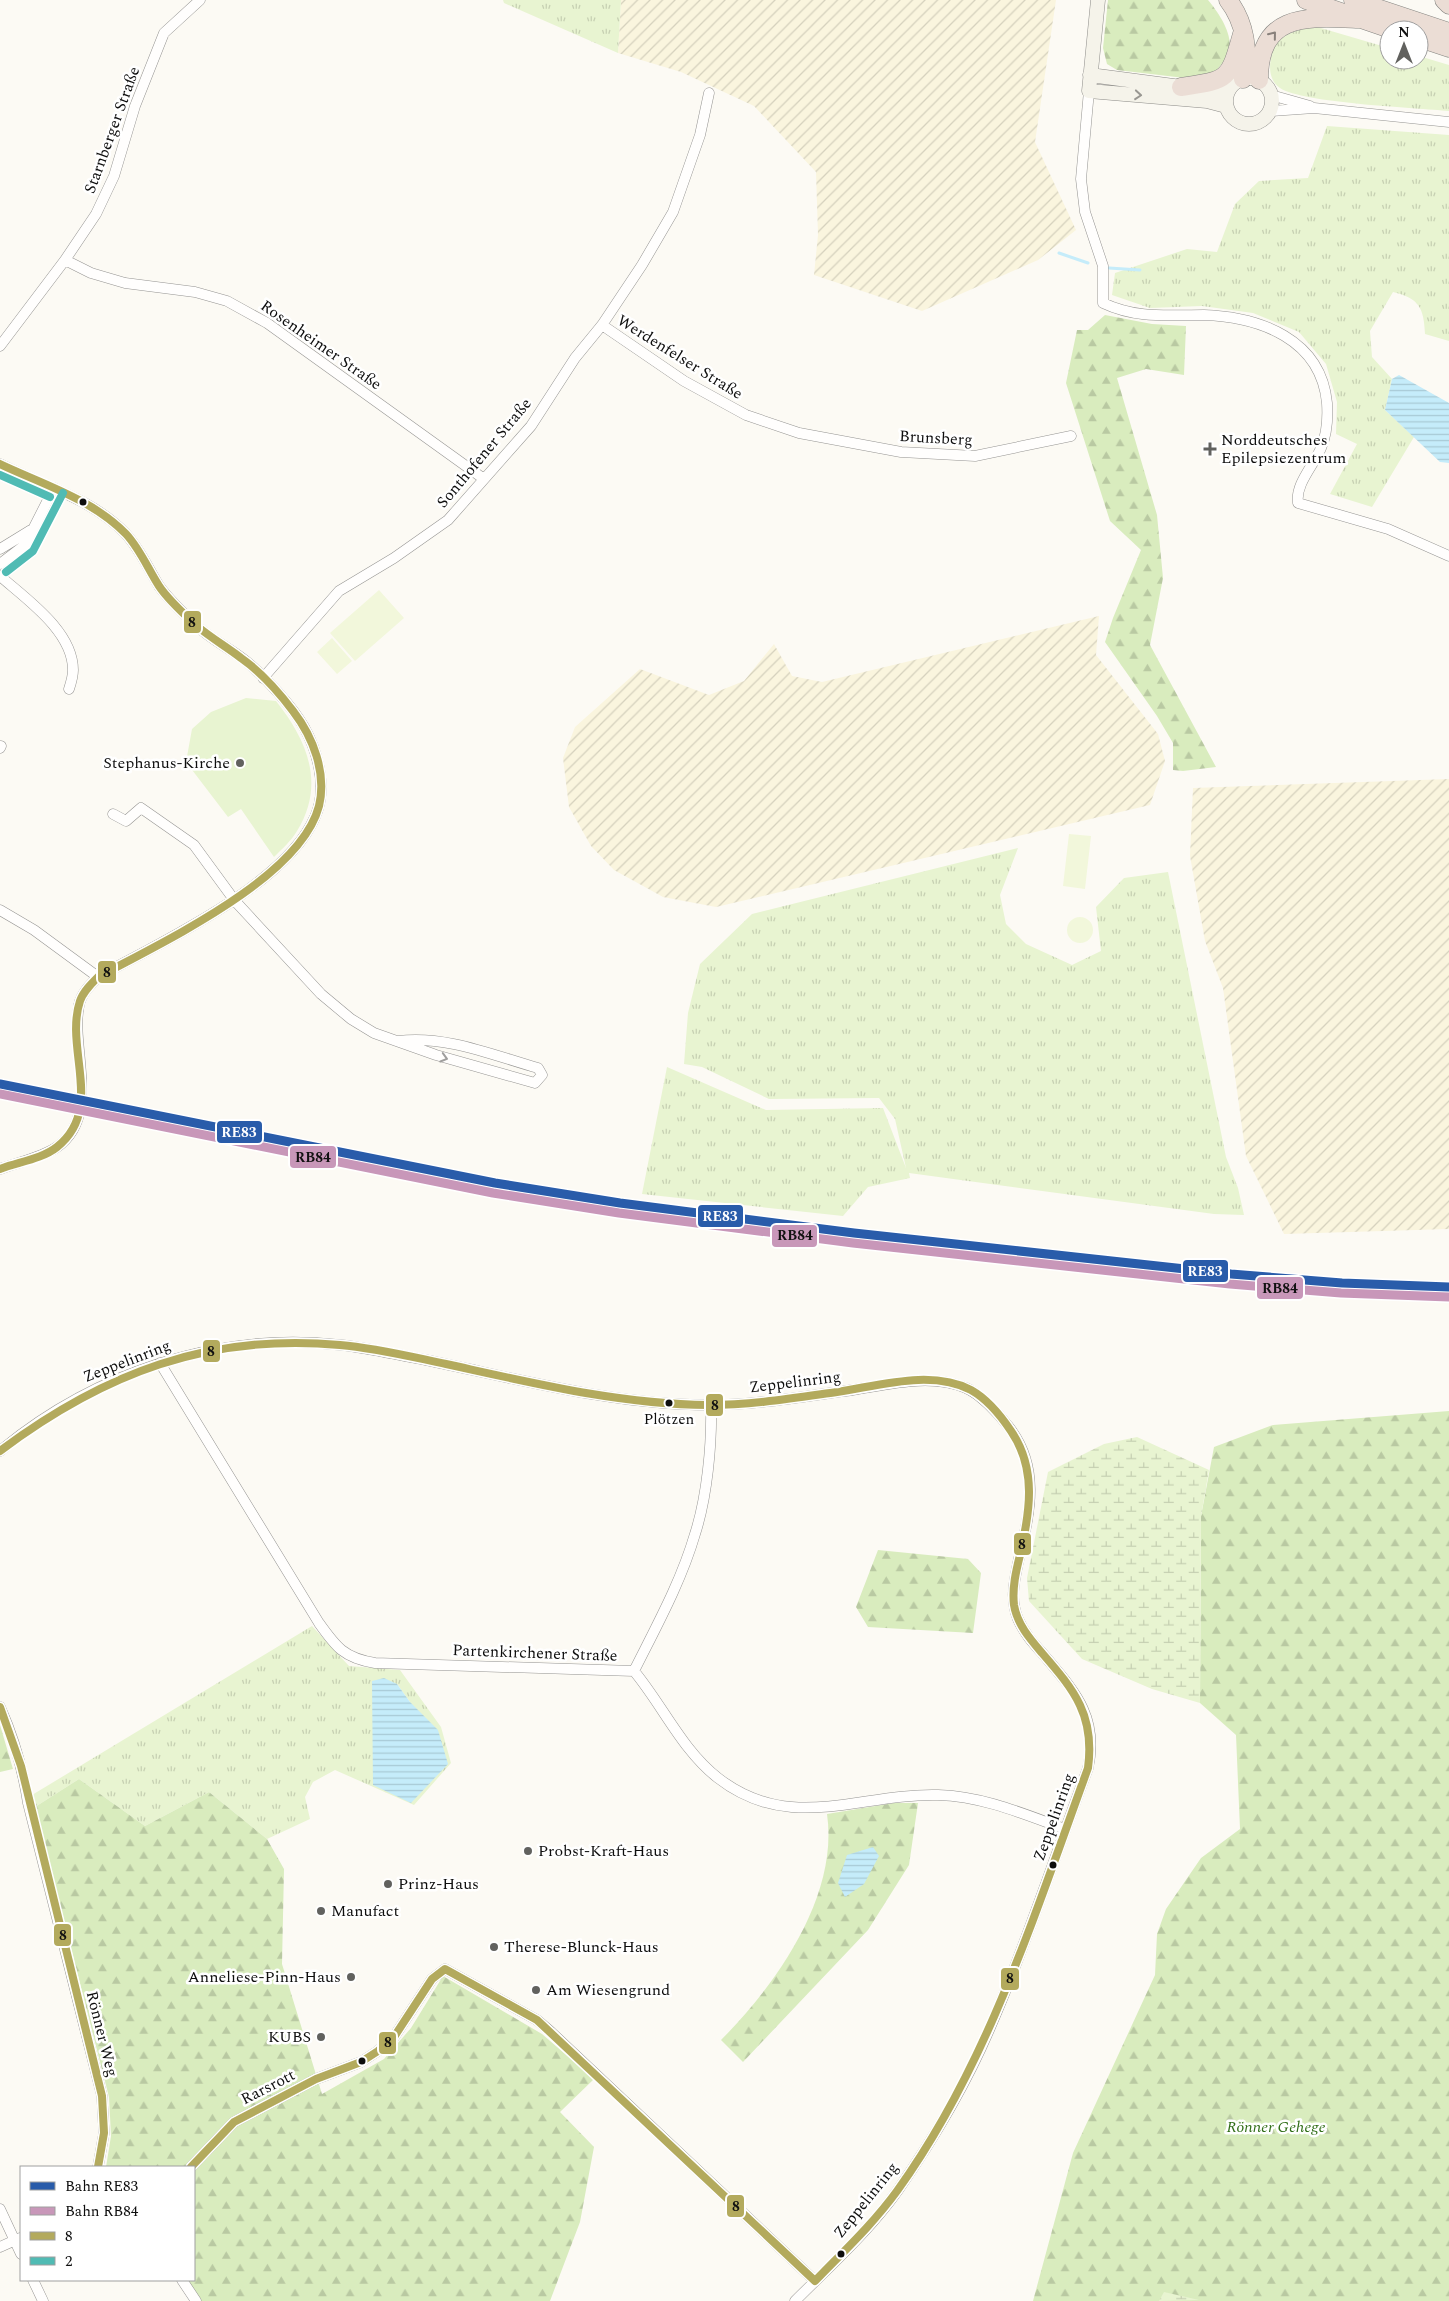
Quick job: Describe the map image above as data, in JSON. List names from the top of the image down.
{
  "streets": {
    "street": [
      "Starnberger Straße",
      "Rosenheimer Straße",
      "Werdenfelser Straße",
      "Brunsberg",
      "Sonthofener Straße",
      "Zeppelinring",
      "Partenkirchener Straße",
      "Rönner Weg",
      "Rarsrott"
    ]
  },
  "crossings": [
    ["Starnberger Straße", "Rosenheimer Straße"],
    ["Rosenheimer Straße", "Sonthofener Straße"],
    ["Werdenfelser Straße", "Brunsberg"],
    ["Werdenfelser Straße", "Sonthofener Straße"],
    ["Zeppelinring", "Partenkirchener Straße"],
    ["Zeppelinring", "Rarsrott"]
  ],
  "parks": ["Rönner Gehege"],
  "places": {
    "health": ["Norddeutsches Epilepsiezentrum"],
    "other": [
      "Stephanus-Kirche",
      "Plötzen",
      "Probst-Kraft-Haus",
      "Prinz-Haus",
      "Manufact",
      "Therese-Blunck-Haus",
      "Anneliese-Pinn-Haus",
      "Am Wiesengrund",
      "KUBS"
    ]
  },
  "lines": [
    "transit line 8",
    "transit line 2",
    "rail line RE83",
    "rail line RB84"
  ],
  "legend": [
    "Bahn RE83",
    "Bahn RB84",
    "8",
    "2"
  ],
  "north": "top"
}
